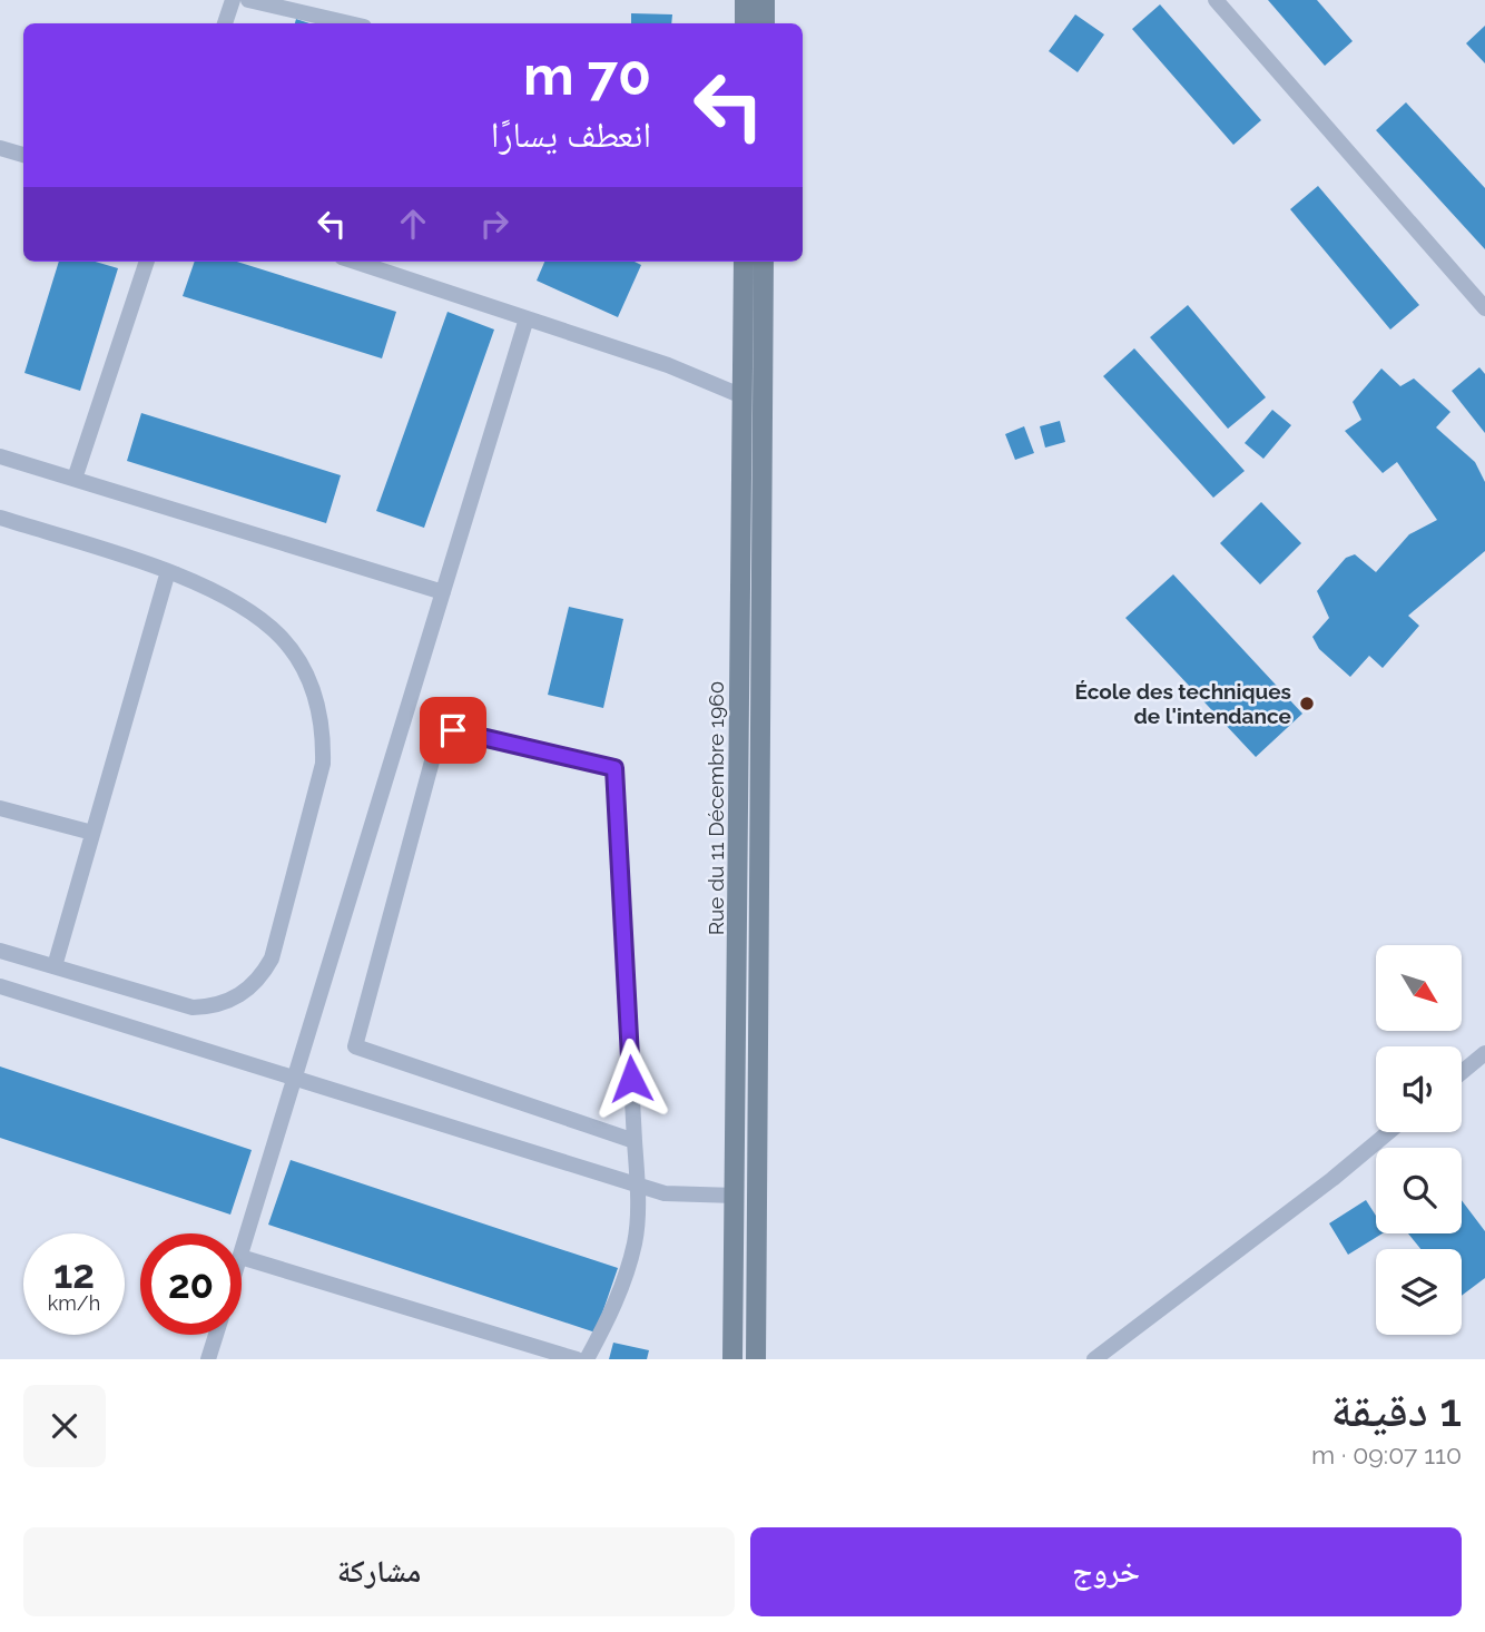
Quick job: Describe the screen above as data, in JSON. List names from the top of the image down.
{
  "streets": {
    "main road": ["Rue du 11 Décembre 1960"]
  },
  "places": ["École des techniques de l'intendance"],
  "north": "bottom right",
  "page": {
    "turn": ["70 m", "انعطف يسارًا"],
    "speed": "12 km/h",
    "limit": "20",
    "heading": ["1 دقيقة", "110 m · 09:07"],
    "buttons": ["خروج", "مشاركة"]
  }
}
